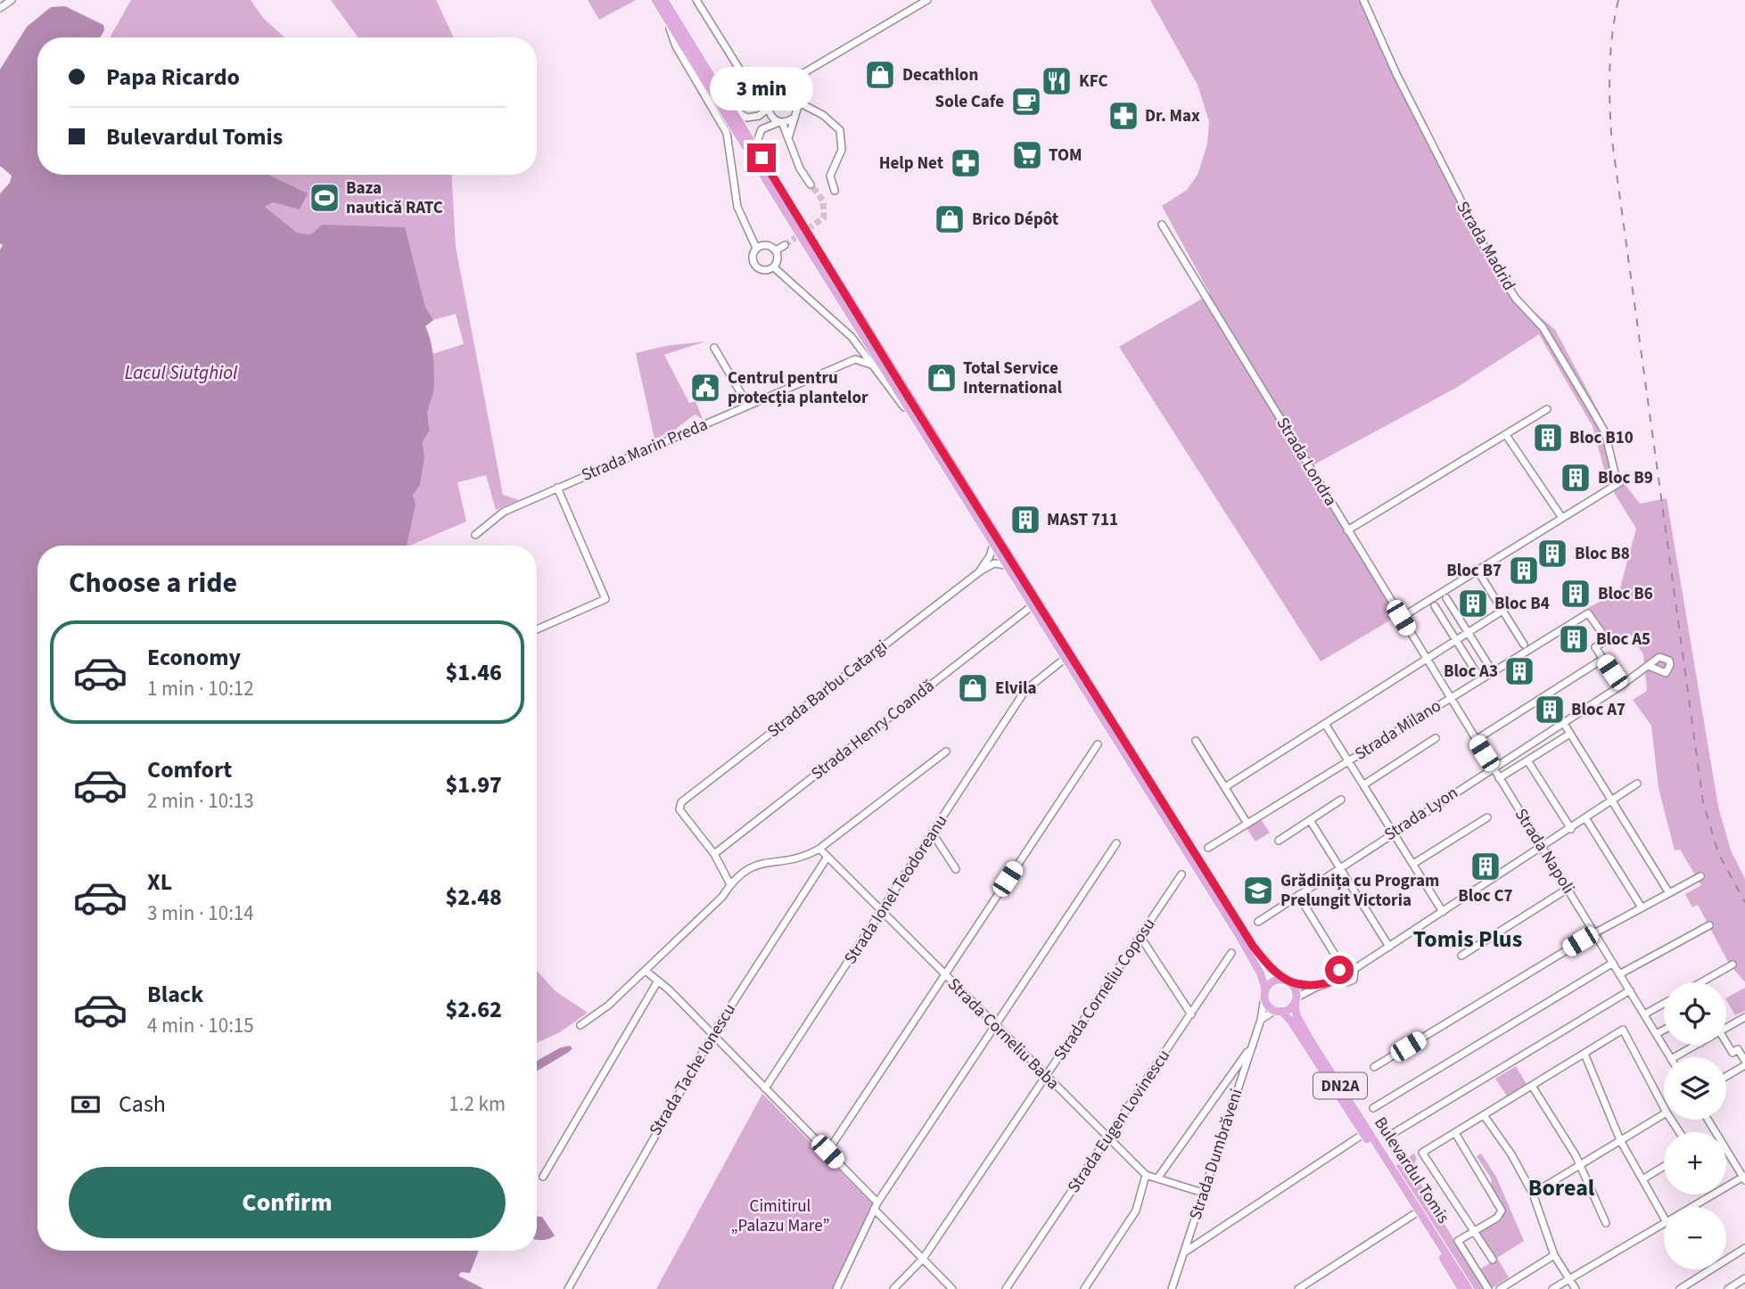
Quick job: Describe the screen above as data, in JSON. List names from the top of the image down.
{
  "streets": {
    "main road": ["DN2A", "Bulevardul Tomis"],
    "street": [
      "Strada Madrid",
      "Strada Marin Preda",
      "Strada Londra",
      "Strada Barbu Catargi",
      "Strada Henry Coandă",
      "Strada Milano",
      "Strada Lyon",
      "Strada Napoli",
      "Strada Ionel Teodoreanu",
      "Strada Corneliu Coposu",
      "Strada Corneliu Baba",
      "Strada Tache Ionescu",
      "Strada Eugen Lovinescu",
      "Strada Dumbrăveni"
    ]
  },
  "crossings": [
    ["Strada Londra", "Strada Milano"],
    ["Strada Londra", "Strada Napoli"],
    ["Strada Barbu Catargi", "Strada Henry Coandă"],
    ["Strada Barbu Catargi", "DN2A"],
    ["Strada Henry Coandă", "DN2A"],
    ["Strada Milano", "Strada Napoli"],
    ["Strada Lyon", "Strada Napoli"],
    ["Strada Ionel Teodoreanu", "Strada Corneliu Baba"],
    ["Strada Ionel Teodoreanu", "DN2A"],
    ["Strada Corneliu Coposu", "Strada Corneliu Baba"],
    ["Strada Corneliu Baba", "Strada Tache Ionescu"],
    ["Strada Corneliu Baba", "Strada Eugen Lovinescu"],
    ["Strada Corneliu Baba", "Strada Dumbrăveni"],
    ["DN2A", "Strada Dumbrăveni"],
    ["DN2A", "Bulevardul Tomis"],
    ["Strada Dumbrăveni", "Bulevardul Tomis"]
  ],
  "districts": ["Tomis Plus", "Boreal"],
  "water": ["Lacul Siutghiol"],
  "parks": ["Cimitirul „Palazu Mare”"],
  "places": {
    "shop": [
      "Decathlon",
      "Brico Dépôt",
      "Total Service International",
      "Elvila"
    ],
    "restaurant": ["KFC"],
    "cafe": ["Sole Cafe"],
    "pharmacy": ["Dr. Max", "Help Net"],
    "supermarket": ["TOM"],
    "sports": ["Baza nautică RATC"],
    "public building": ["Centrul pentru protecția plantelor"],
    "building": [
      "Bloc B10",
      "Bloc B9",
      "MAST 711",
      "Bloc B8",
      "Bloc B7",
      "Bloc B6",
      "Bloc B4",
      "Bloc A5",
      "Bloc A3",
      "Bloc A7",
      "Bloc C7"
    ],
    "school or university": ["Grădinița cu Program Prelungit Victoria"]
  },
  "page": {
    "banner": ["Papa Ricardo", "Bulevardul Tomis"],
    "bubble": "3 min",
    "heading": "Choose a ride",
    "list": [
      {
        "name": "Economy",
        "note": "1 min · 10:12",
        "value": "$1.46"
      },
      {
        "name": "Comfort",
        "note": "2 min · 10:13",
        "value": "$1.97"
      },
      {
        "name": "XL",
        "note": "3 min · 10:14",
        "value": "$2.48"
      },
      {
        "name": "Black",
        "note": "4 min · 10:15",
        "value": "$2.62"
      }
    ],
    "map_buttons": ["+", "−"],
    "pay": ["Cash", "1.2 km"],
    "buttons": "Confirm"
  }
}
